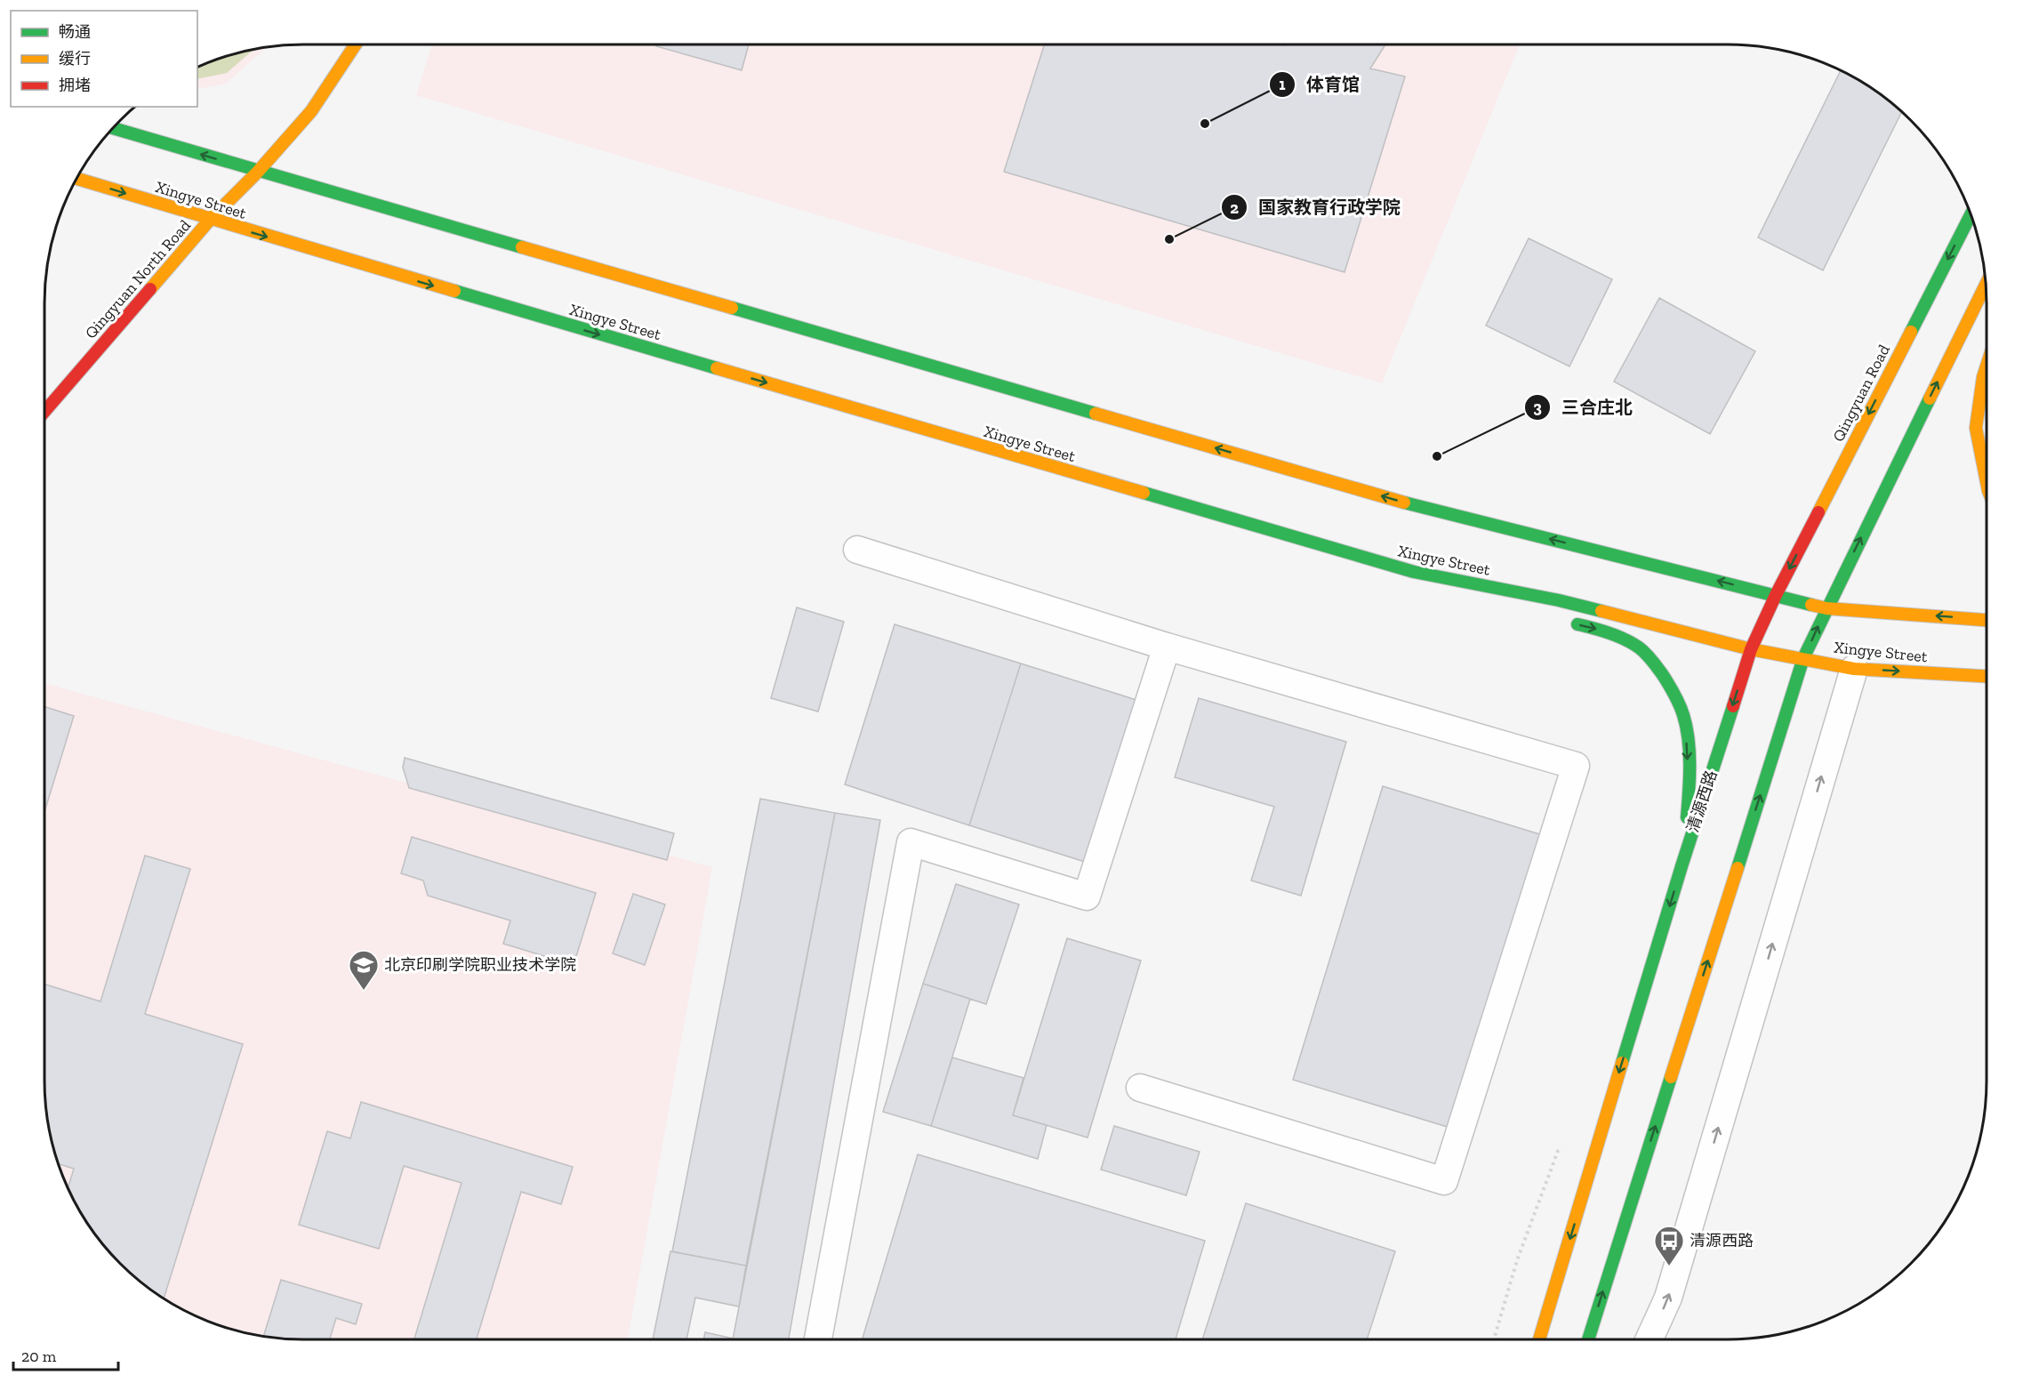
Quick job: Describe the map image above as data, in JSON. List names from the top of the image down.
{
  "streets": {
    "main road": [
      "Xingye Street",
      "Qingyuan North Road",
      "Qingyuan Road",
      "清源西路"
    ]
  },
  "crossings": [
    ["Xingye Street", "Qingyuan North Road"],
    ["Xingye Street", "清源西路"],
    ["Qingyuan Road", "清源西路"]
  ],
  "places": {
    "other": ["体育馆", "国家教育行政学院", "三合庄北"],
    "school or university": ["北京印刷学院职业技术学院"],
    "bus stop": ["清源西路"]
  },
  "legend": ["畅通", "缓行", "拥堵"],
  "scale_bar": "20 m"
}
